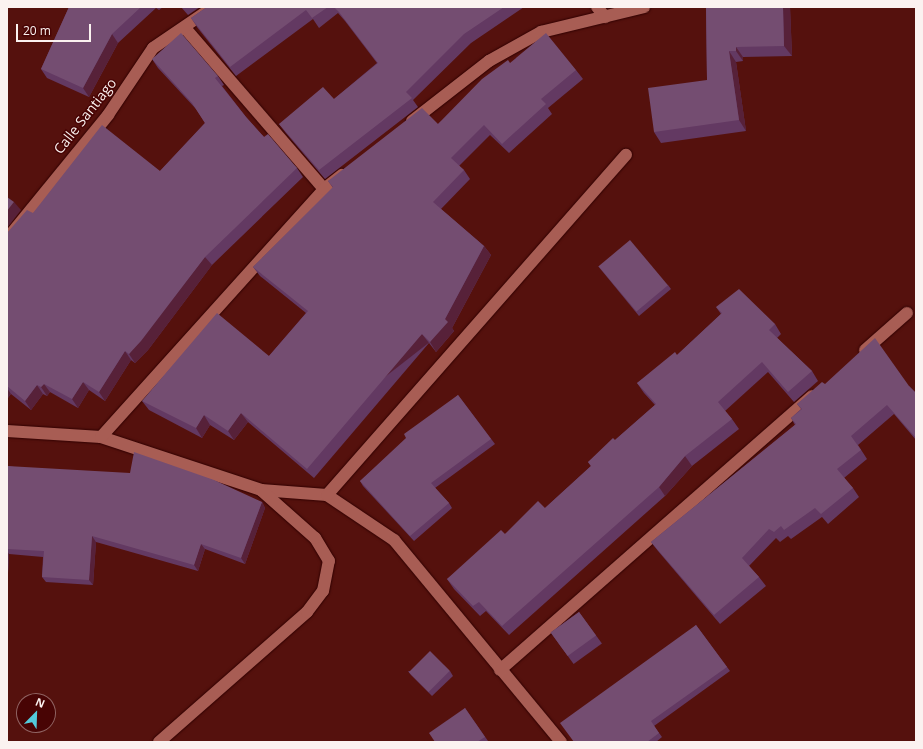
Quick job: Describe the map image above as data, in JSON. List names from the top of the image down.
{
  "streets": {
    "street": ["Calle Santiago"]
  },
  "scale_bar": "20 m",
  "north": "top right"
}
